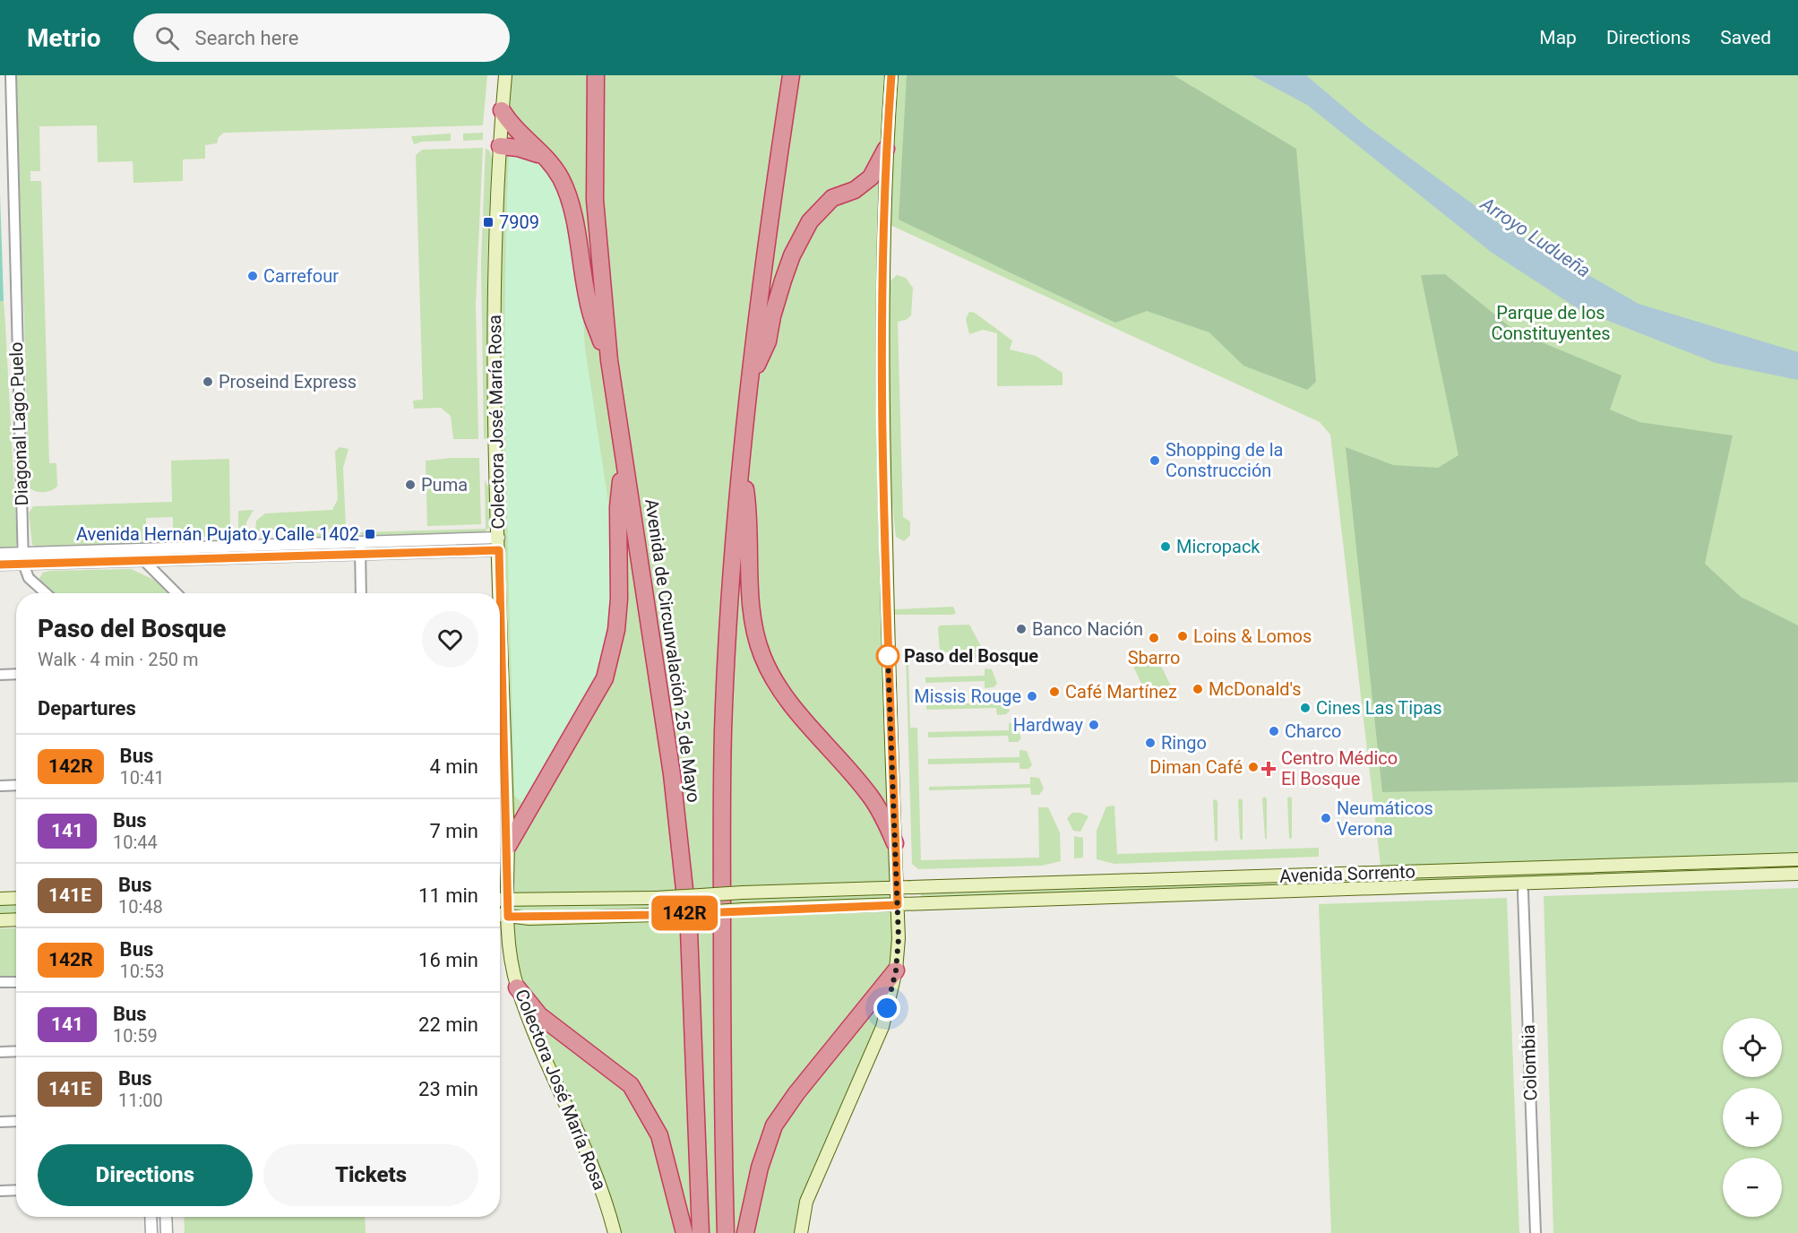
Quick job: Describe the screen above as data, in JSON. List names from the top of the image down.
{
  "streets": {
    "highway": ["Avenida de Circunvalación 25 de Mayo"],
    "main road": ["Colectora José María Rosa", "Avenida Sorrento"],
    "street": ["Diagonal Lago Puelo", "Colombia"]
  },
  "crossings": [
    ["Colectora José María Rosa", "Avenida Sorrento"]
  ],
  "water": ["Arroyo Ludueña"],
  "parks": ["Parque de los Constituyentes"],
  "places": {
    "transit": ["7909", "Avenida Hernán Pujato y Calle 1402"],
    "other": [
      "Carrefour",
      "Proseind Express",
      "Shopping de la Construcción",
      "Puma",
      "Micropack",
      "Banco Nación",
      "Loins & Lomos",
      "Sbarro",
      "Paso del Bosque",
      "McDonald's",
      "Café Martínez",
      "Missis Rouge",
      "Cines Las Tipas",
      "Hardway",
      "Charco",
      "Ringo",
      "Diman Café",
      "Neumáticos Verona"
    ],
    "health": ["Centro Médico El Bosque"]
  },
  "lines": ["bus line 142R"],
  "page": {
    "header": "Metrio",
    "search": "Search here",
    "nav": ["Map", "Directions", "Saved"],
    "on_map": "142R",
    "heading": [
      ["Paso del Bosque", "Walk · 4 min · 250 m"],
      "Departures"
    ],
    "list": [
      {
        "mark": "142R",
        "name": "Bus",
        "note": "10:41",
        "value": "4 min"
      },
      {
        "mark": "141",
        "name": "Bus",
        "note": "10:44",
        "value": "7 min"
      },
      {
        "mark": "141E",
        "name": "Bus",
        "note": "10:48",
        "value": "11 min"
      },
      {
        "mark": "142R",
        "name": "Bus",
        "note": "10:53",
        "value": "16 min"
      },
      {
        "mark": "141",
        "name": "Bus",
        "note": "10:59",
        "value": "22 min"
      },
      {
        "mark": "141E",
        "name": "Bus",
        "note": "11:00",
        "value": "23 min"
      }
    ],
    "map_buttons": ["+", "−"],
    "buttons": ["Directions", "Tickets"]
  }
}
